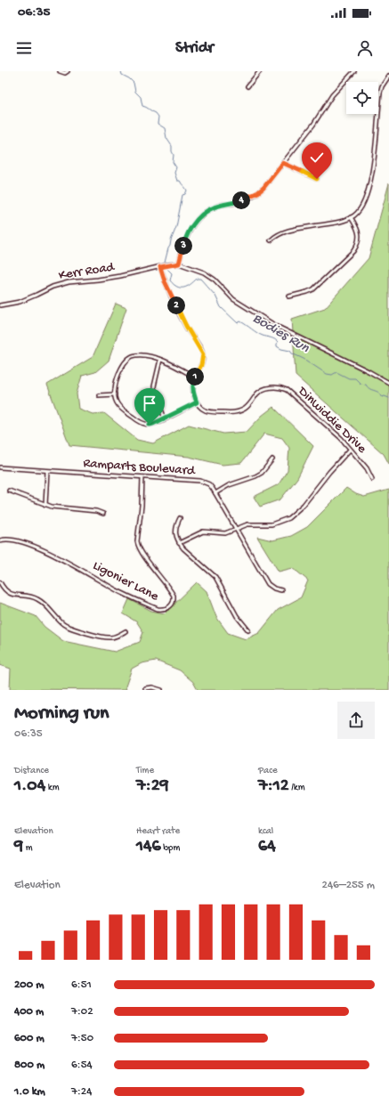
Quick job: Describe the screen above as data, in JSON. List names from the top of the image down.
{
  "streets": {
    "street": [
      "Kerr Road",
      "Dinwiddie Drive",
      "Ramparts Boulevard",
      "Ligonier Lane"
    ]
  },
  "crossings": [
    ["Ramparts Boulevard", "Ligonier Lane"]
  ],
  "water": ["Bodies Run"],
  "page": {
    "status": "06:35",
    "header": "Stridr",
    "pins": [
      "4",
      "3",
      "2",
      "1"
    ],
    "heading": ["Morning run", "06:35"],
    "stats": [
      ["Distance", "1.04 km"],
      ["Time", "7:29"],
      ["Pace", "7:12 /km"],
      ["Elevation", "9 m"],
      ["Heart rate", "146 bpm"],
      ["kcal", "64"]
    ],
    "chart": ["Elevation", "246–255 m"],
    "list": [
      {
        "name": "200 m",
        "note": "6:51"
      },
      {
        "name": "400 m",
        "note": "7:02"
      },
      {
        "name": "600 m",
        "note": "7:50"
      },
      {
        "name": "800 m",
        "note": "6:54"
      },
      {
        "name": "1.0 km",
        "note": "7:24"
      }
    ]
  }
}
